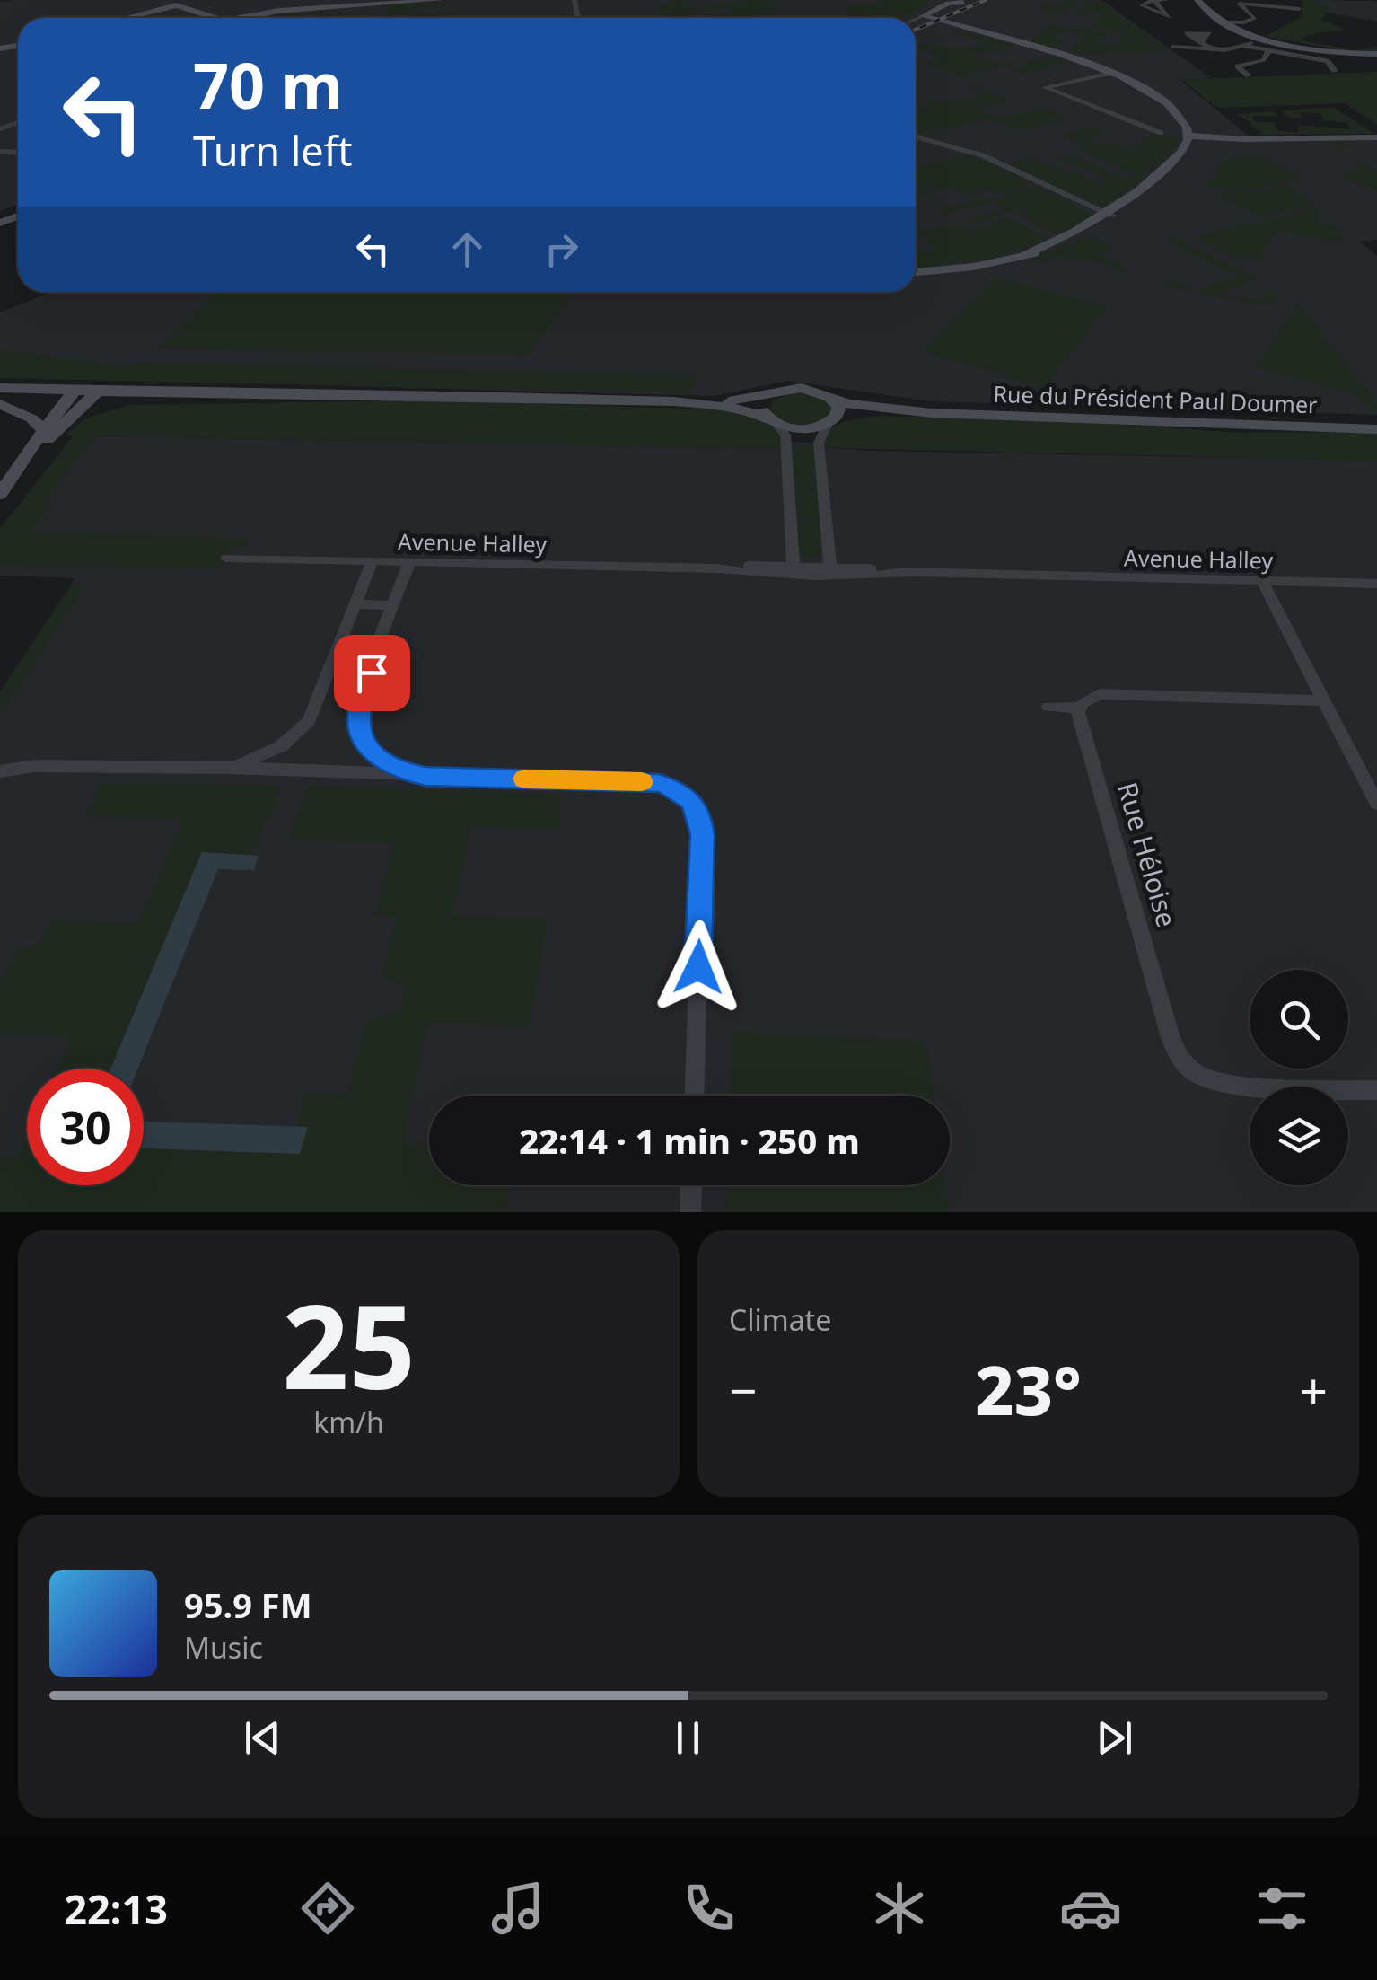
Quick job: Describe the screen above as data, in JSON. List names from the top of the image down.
{
  "streets": {
    "street": ["Rue du Président Paul Doumer", "Avenue Halley", "Rue Héloise"]
  },
  "page": {
    "turn": ["70 m", "Turn left"],
    "limit": "30",
    "trip": "22:14 · 1 min · 250 m",
    "tile": [
      ["25", "km/h"],
      "Climate"
    ],
    "heat": ["−", "23°", "+"],
    "song": ["95.9 FM", "Music"],
    "tabs": "22:13"
  }
}
